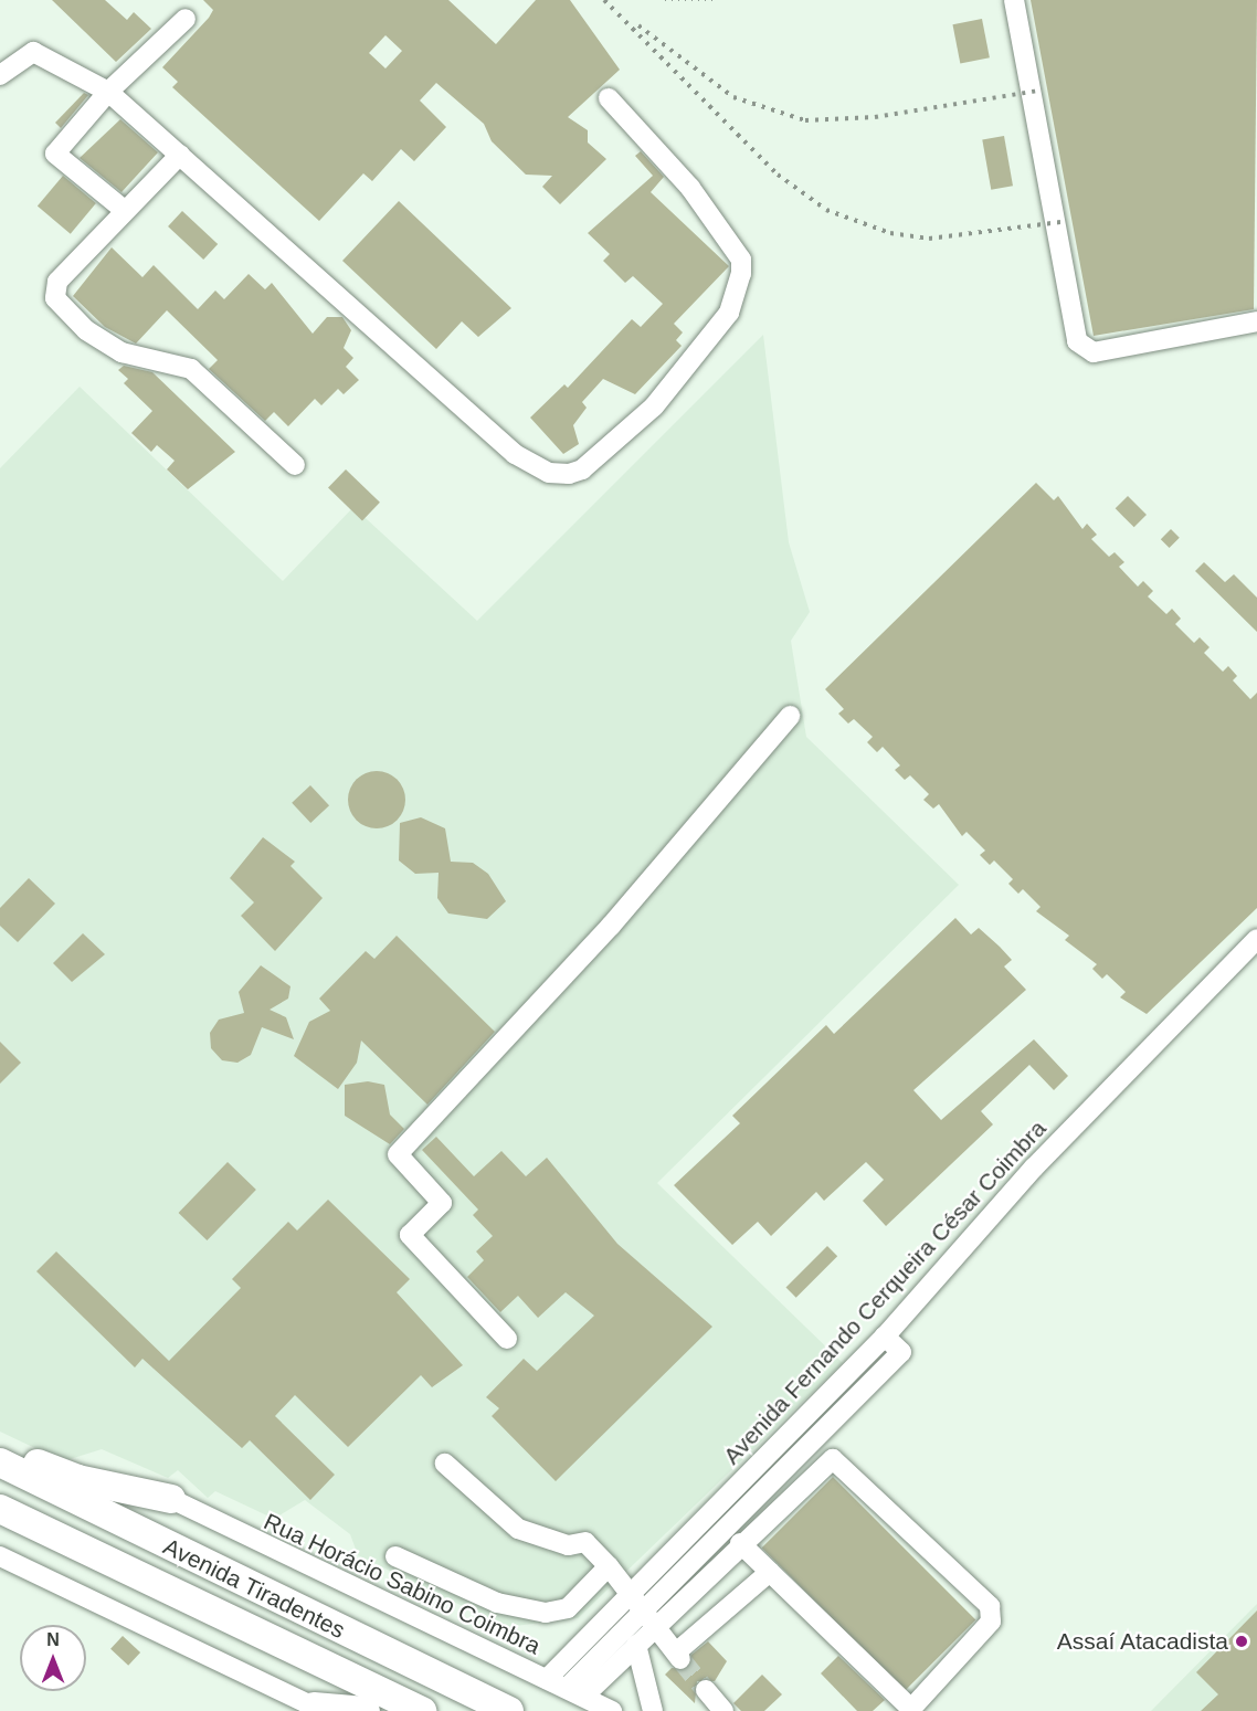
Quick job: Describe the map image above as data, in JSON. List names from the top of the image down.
{
  "streets": {
    "highway": ["Avenida Tiradentes"],
    "street": ["Avenida Fernando Cerqueira César Coimbra", "Rua Horácio Sabino Coimbra"]
  },
  "crossings": [
    ["Avenida Fernando Cerqueira César Coimbra", "Rua Horácio Sabino Coimbra"]
  ],
  "places": ["Assaí Atacadista"],
  "north": "top"
}
